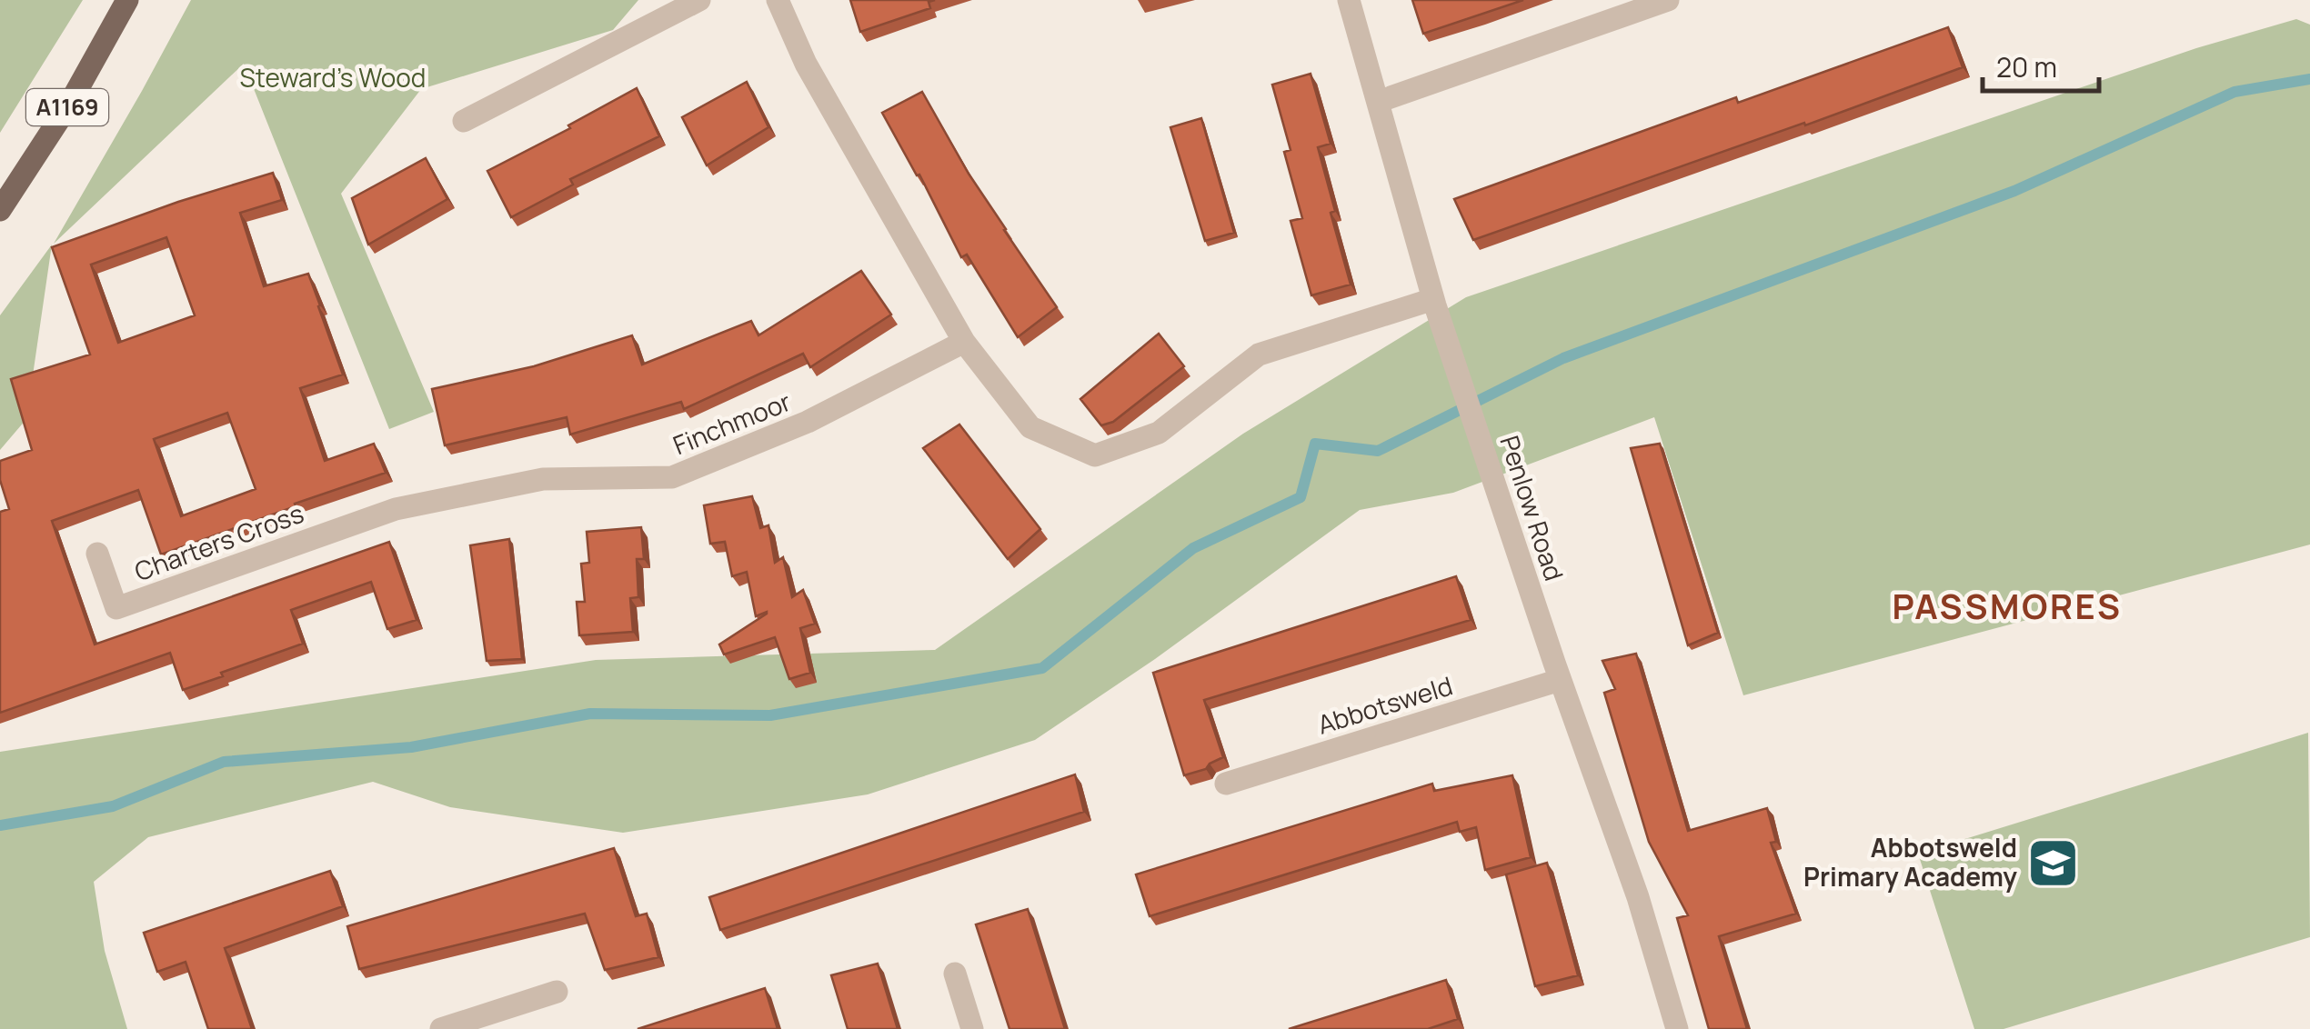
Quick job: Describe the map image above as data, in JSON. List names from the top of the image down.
{
  "streets": {
    "main road": ["A1169"],
    "street": [
      "Finchmoor",
      "Penlow Road",
      "Charters Cross",
      "Abbotsweld"
    ]
  },
  "crossings": [
    ["Finchmoor", "Charters Cross"],
    ["Penlow Road", "Abbotsweld"]
  ],
  "districts": ["PASSMORES"],
  "parks": ["Steward's Wood"],
  "places": {
    "school or university": ["Abbotsweld Primary Academy"]
  },
  "scale_bar": "20 m"
}
